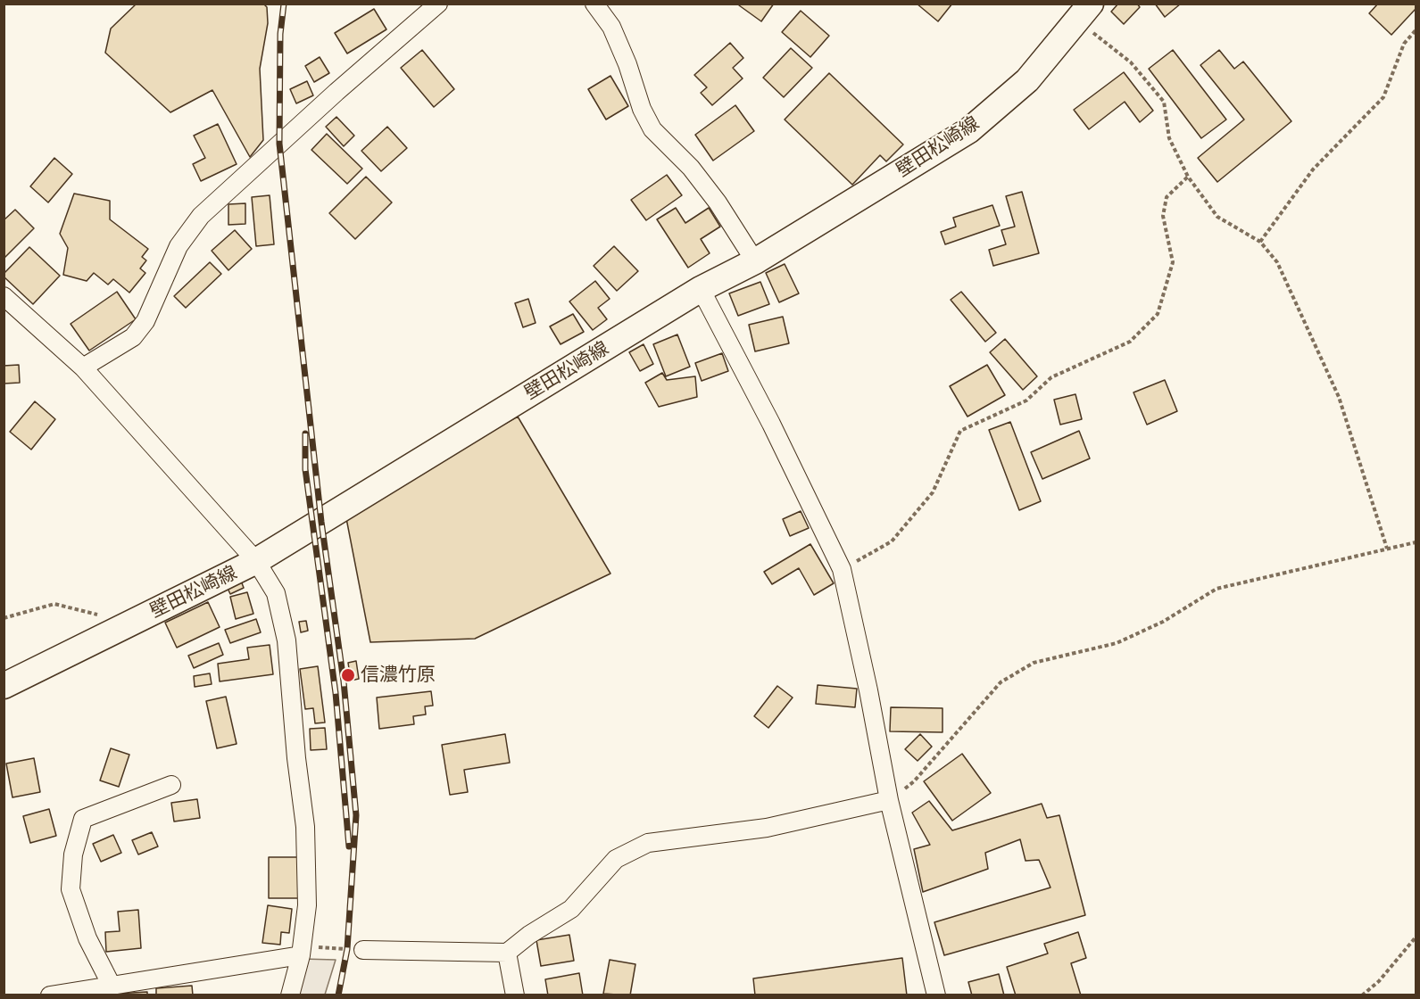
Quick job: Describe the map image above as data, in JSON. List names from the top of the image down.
{
  "streets": {
    "main road": ["壁田松崎線"]
  },
  "places": ["信濃竹原"]
}
